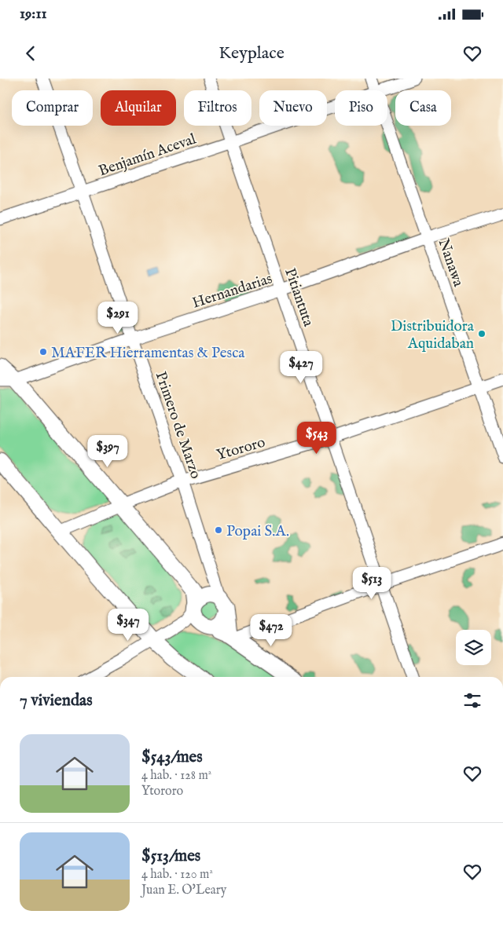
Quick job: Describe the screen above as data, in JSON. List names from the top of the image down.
{
  "streets": {
    "street": [
      "Benjamín Aceval",
      "Nanawa",
      "Hernandarias",
      "Pitiantuta",
      "Primero de Marzo",
      "Ytororo"
    ]
  },
  "crossings": [
    ["Benjamín Aceval", "Pitiantuta"],
    ["Benjamín Aceval", "Primero de Marzo"],
    ["Nanawa", "Hernandarias"],
    ["Nanawa", "Ytororo"],
    ["Hernandarias", "Pitiantuta"],
    ["Hernandarias", "Primero de Marzo"],
    ["Pitiantuta", "Ytororo"],
    ["Primero de Marzo", "Ytororo"]
  ],
  "places": ["Distribuidora Aquidaban", "MAFER Hierramentas & Pesca", "Popai S.A."],
  "page": {
    "status": "19:11",
    "header": "Keyplace",
    "chip": [
      "Comprar",
      "Alquilar",
      "Filtros",
      "Nuevo",
      "Piso",
      "Casa"
    ],
    "price": [
      "$291",
      "$427",
      "$543",
      "$397",
      "$513",
      "$347",
      "$472"
    ],
    "heading": "7 viviendas",
    "list": [
      {
        "name": "$543/mes",
        "note": "4 hab. · 128 m² · Ytororo"
      },
      {
        "name": "$513/mes",
        "note": "4 hab. · 120 m² · Juan E. O'Leary"
      }
    ]
  }
}
